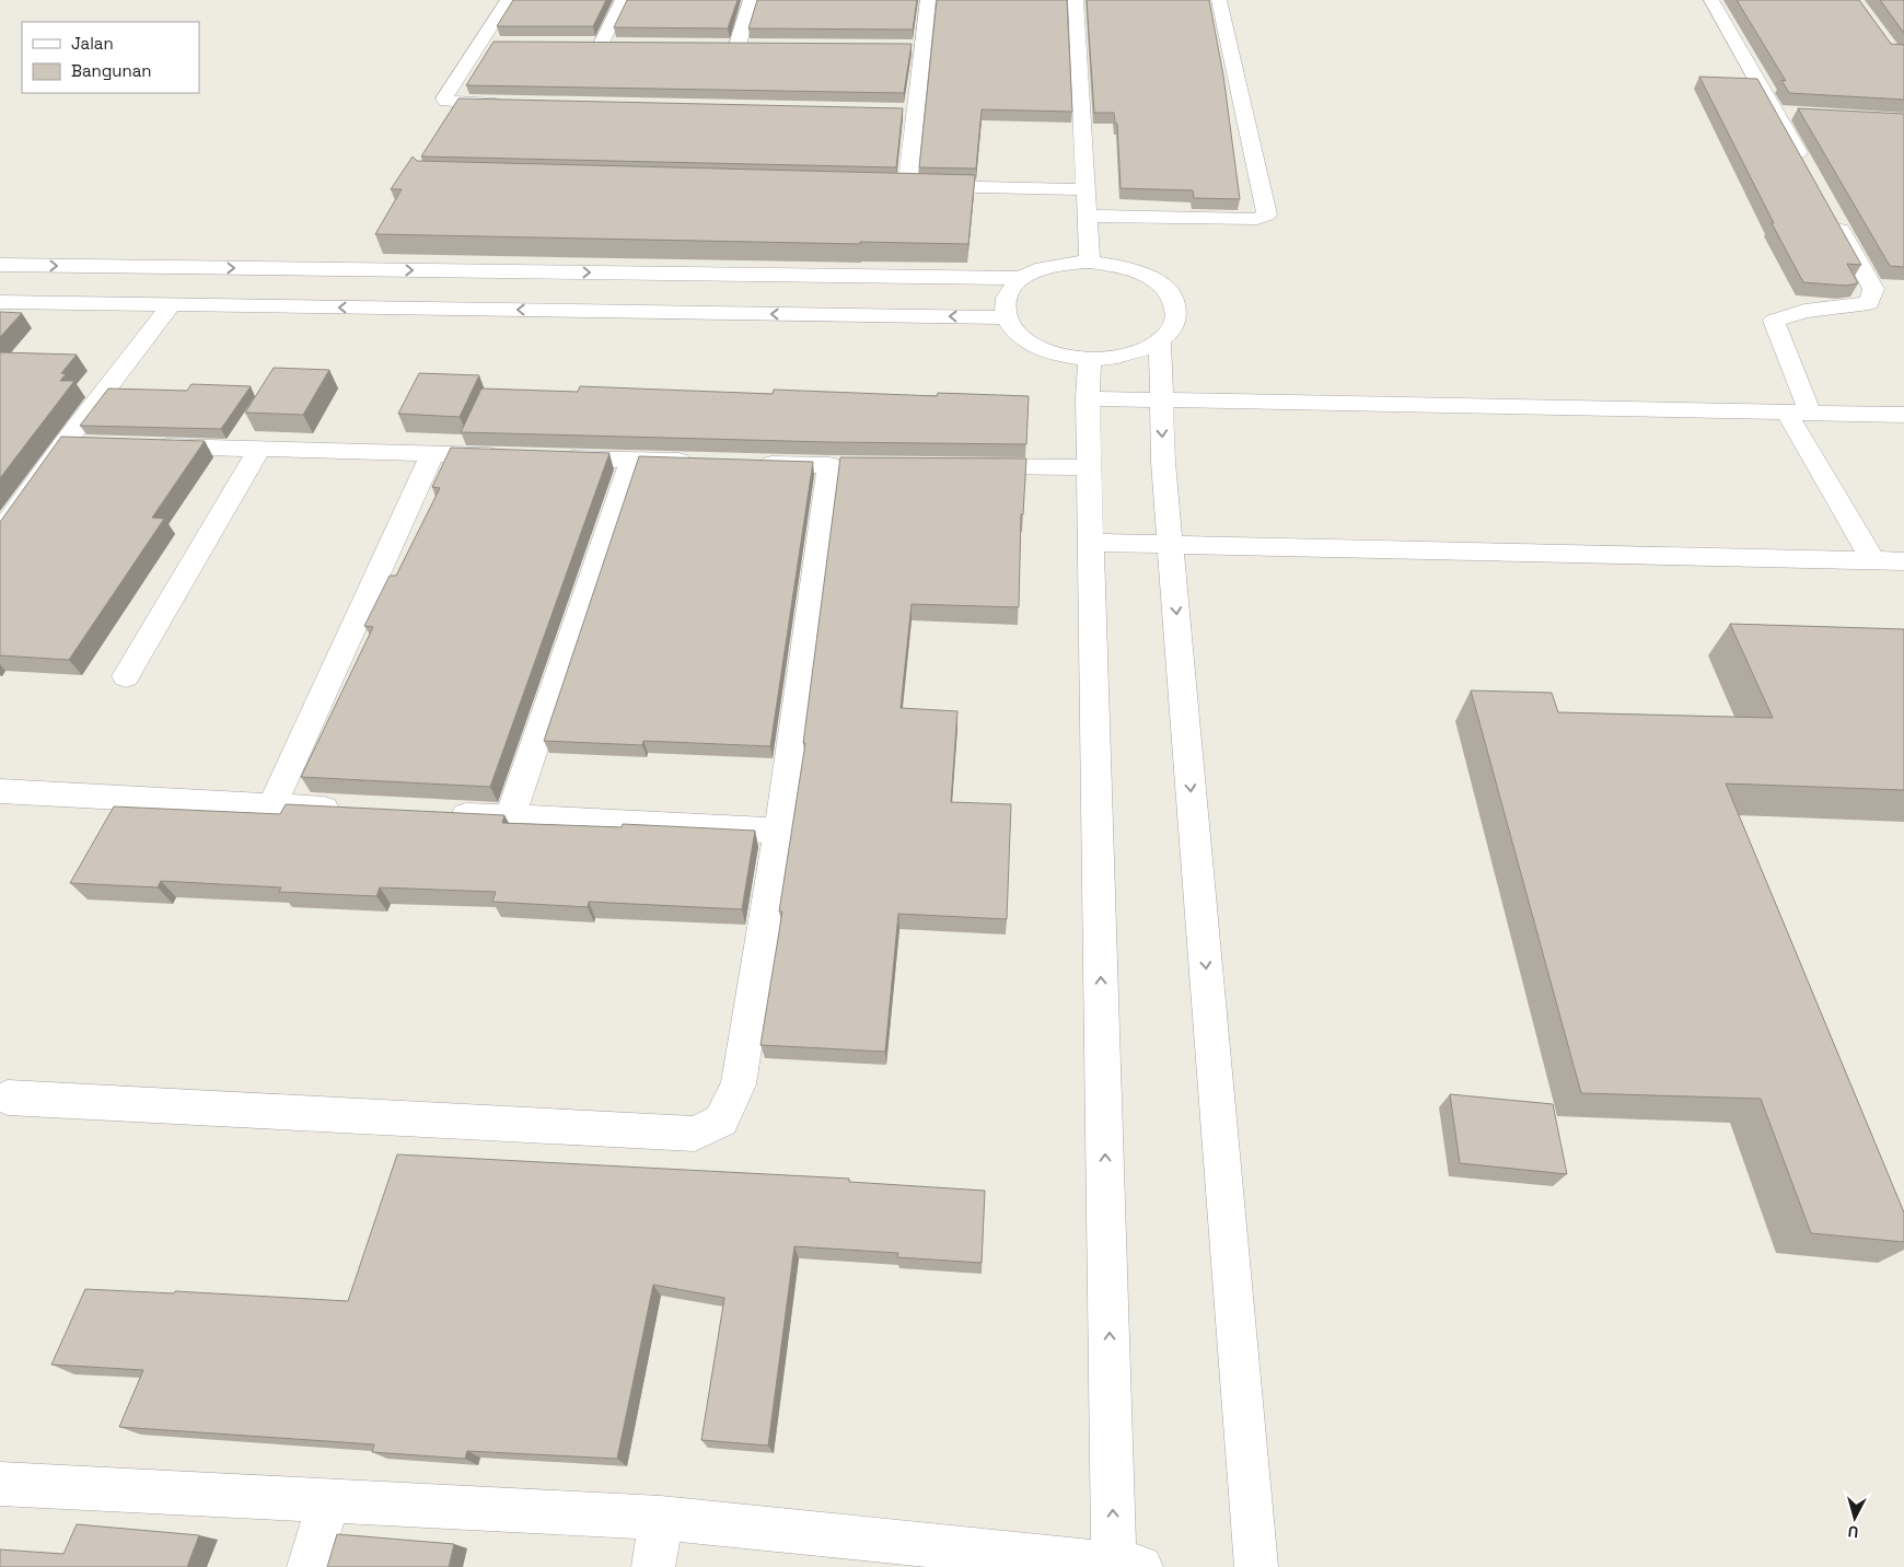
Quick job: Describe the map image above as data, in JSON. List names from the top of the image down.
{
  "legend": ["Jalan", "Bangunan"],
  "north": "bottom"
}
